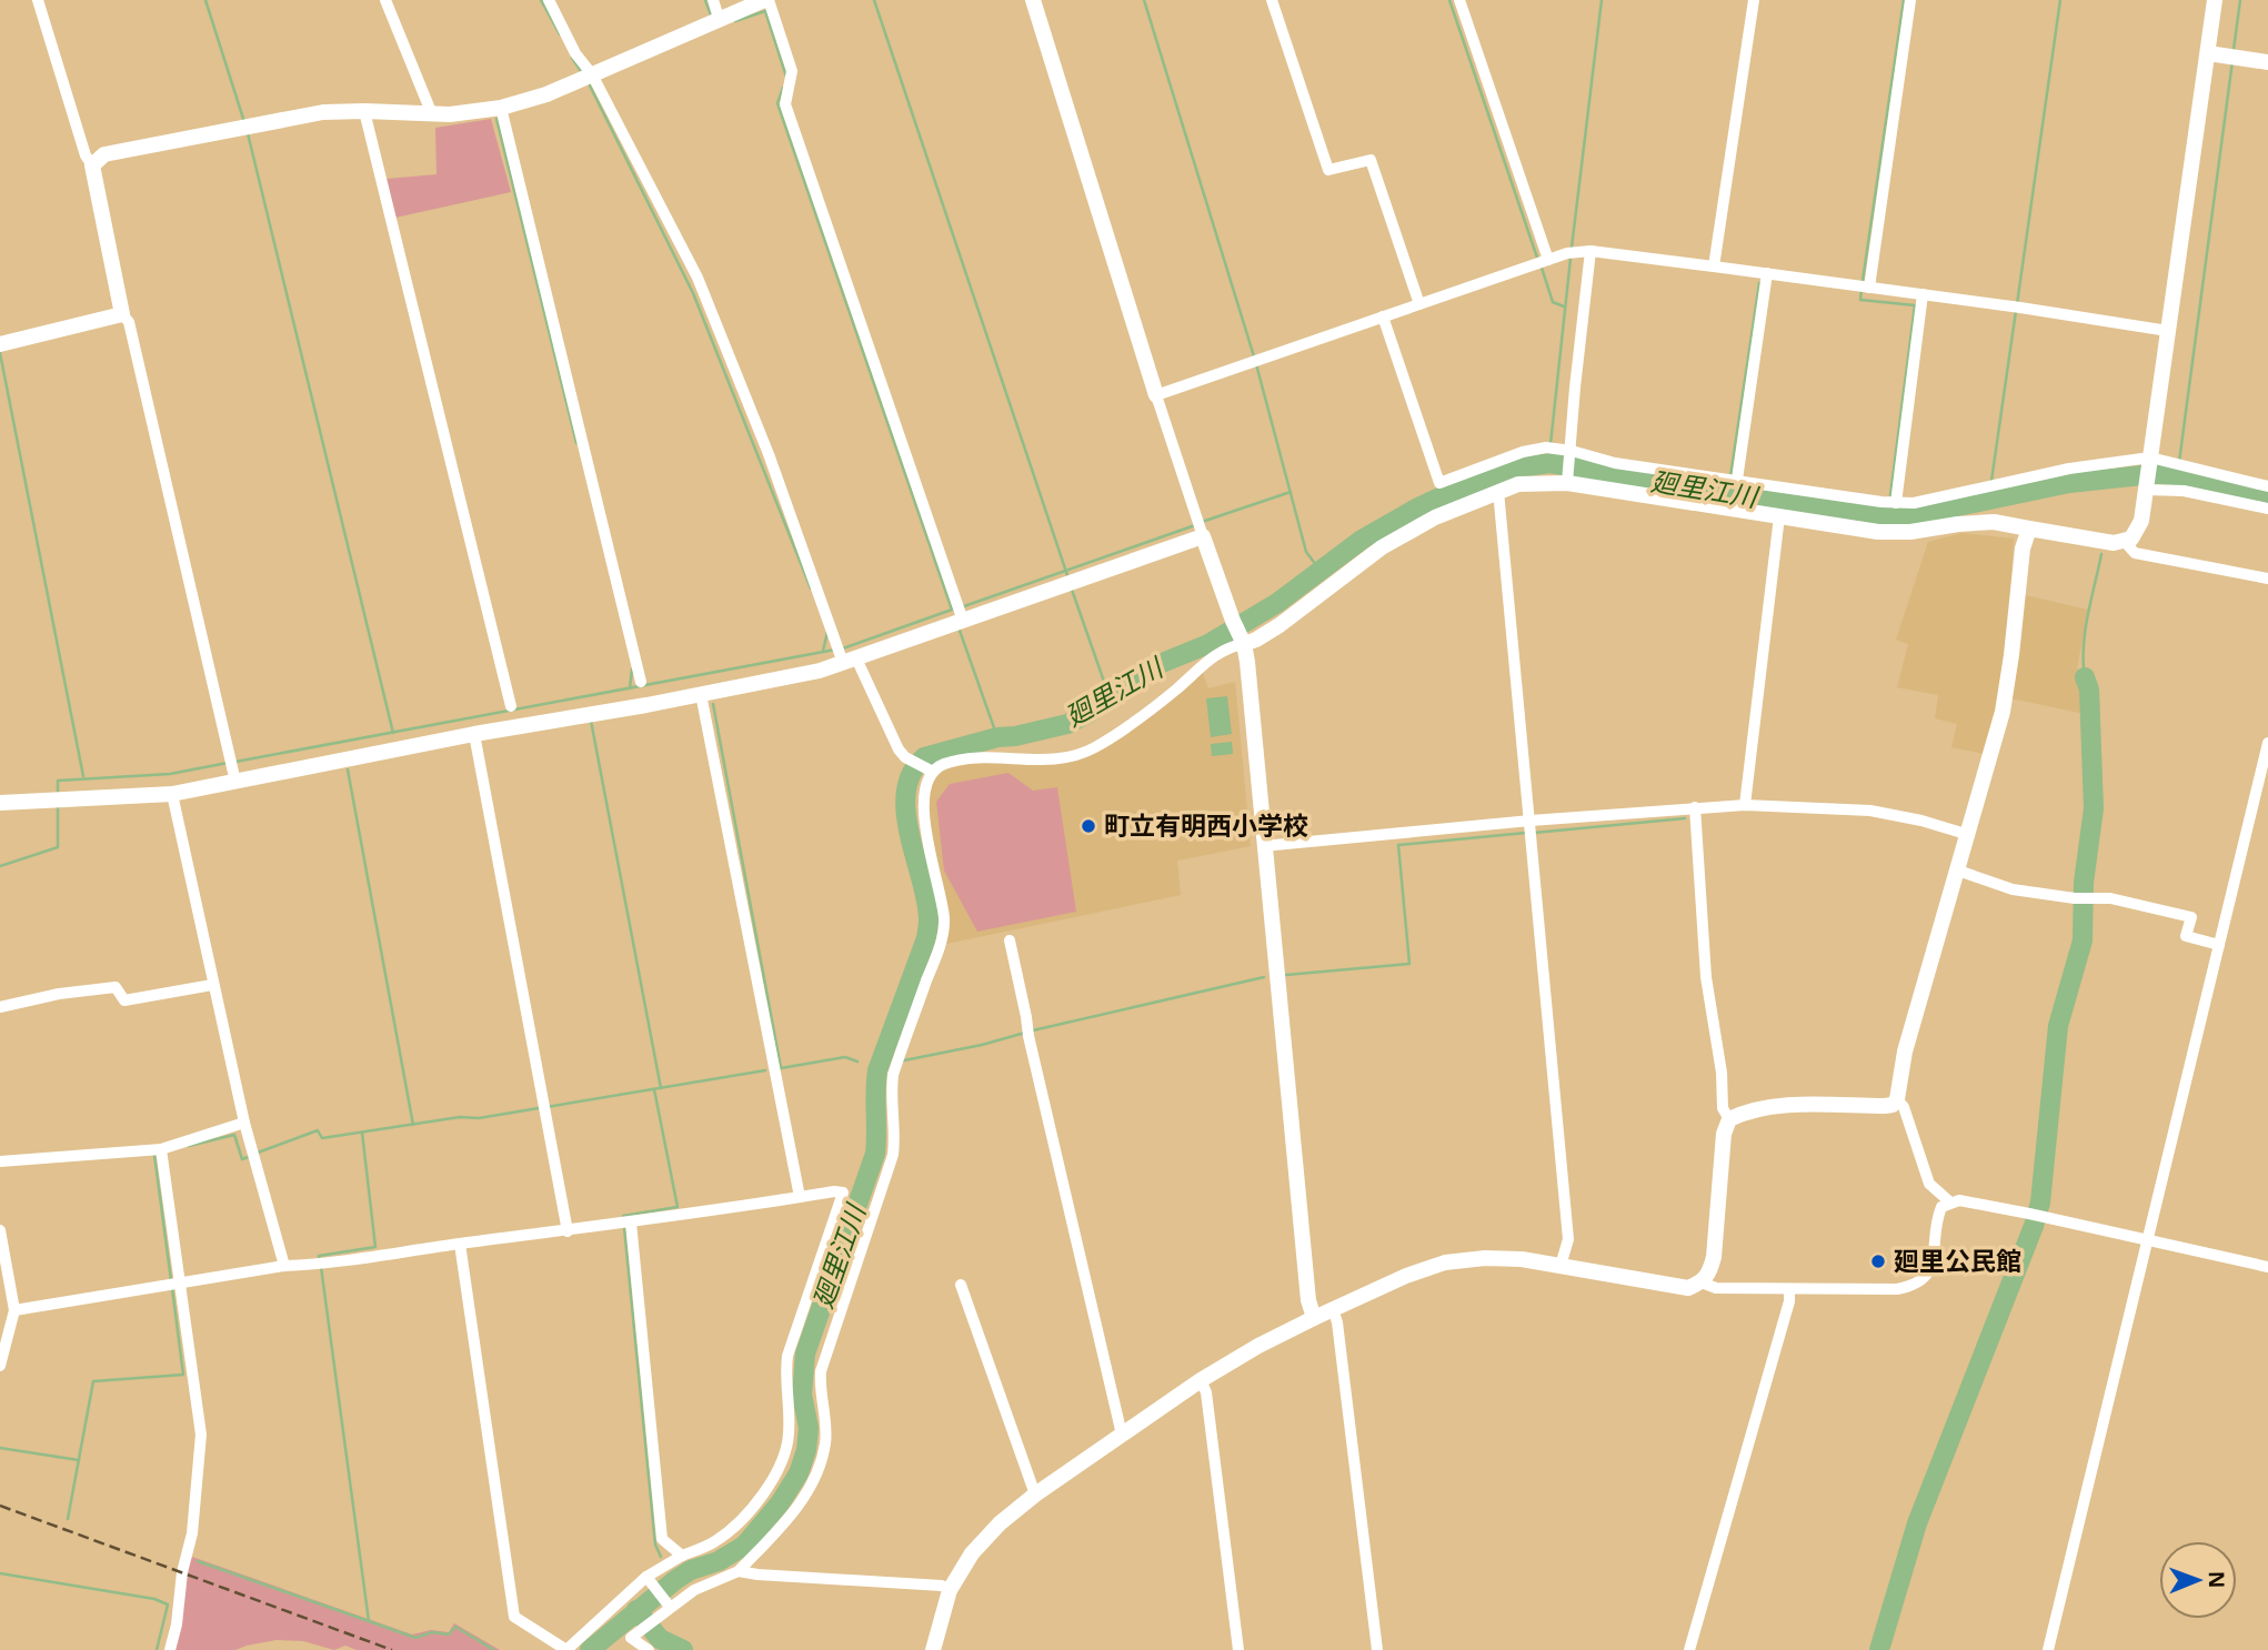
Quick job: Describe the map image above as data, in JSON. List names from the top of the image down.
{
  "water": ["廻里江川"],
  "places": ["町立有明西小学校", "廻里公民館"],
  "north": "right"
}
